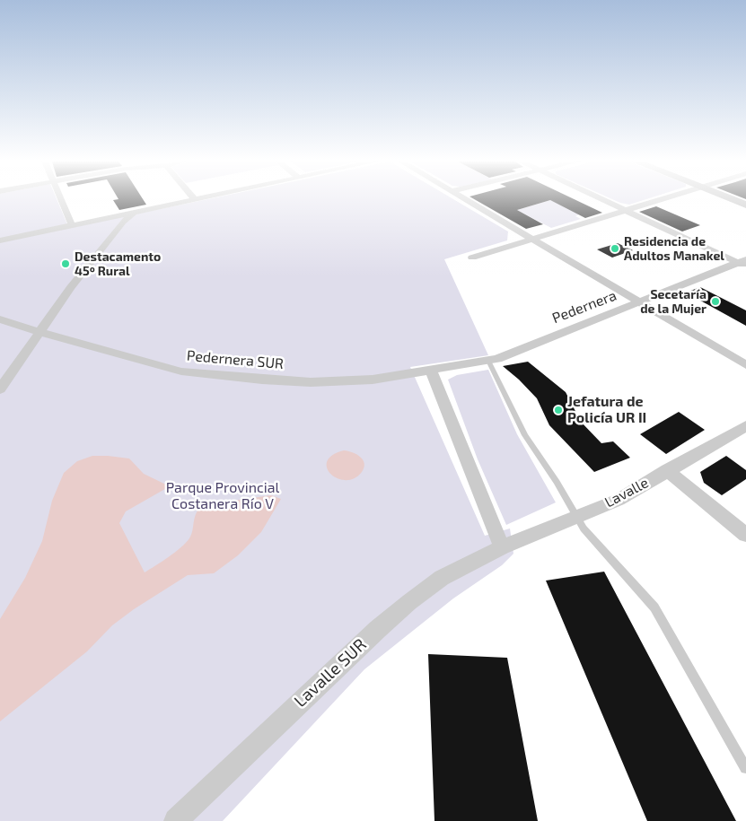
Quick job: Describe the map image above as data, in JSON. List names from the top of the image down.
{
  "streets": {
    "street": [
      "Pedernera",
      "Pedernera SUR",
      "Lavalle",
      "Lavalle SUR"
    ]
  },
  "crossings": [
    ["Pedernera", "Pedernera SUR"],
    ["Lavalle", "Lavalle SUR"]
  ],
  "parks": ["Parque Provincial Costanera Río V"],
  "places": [
    "Residencia de Adultos Manakel",
    "Destacamento 45º Rural",
    "Secetaría de la Mujer",
    "Jefatura de Policía UR II"
  ]
}
